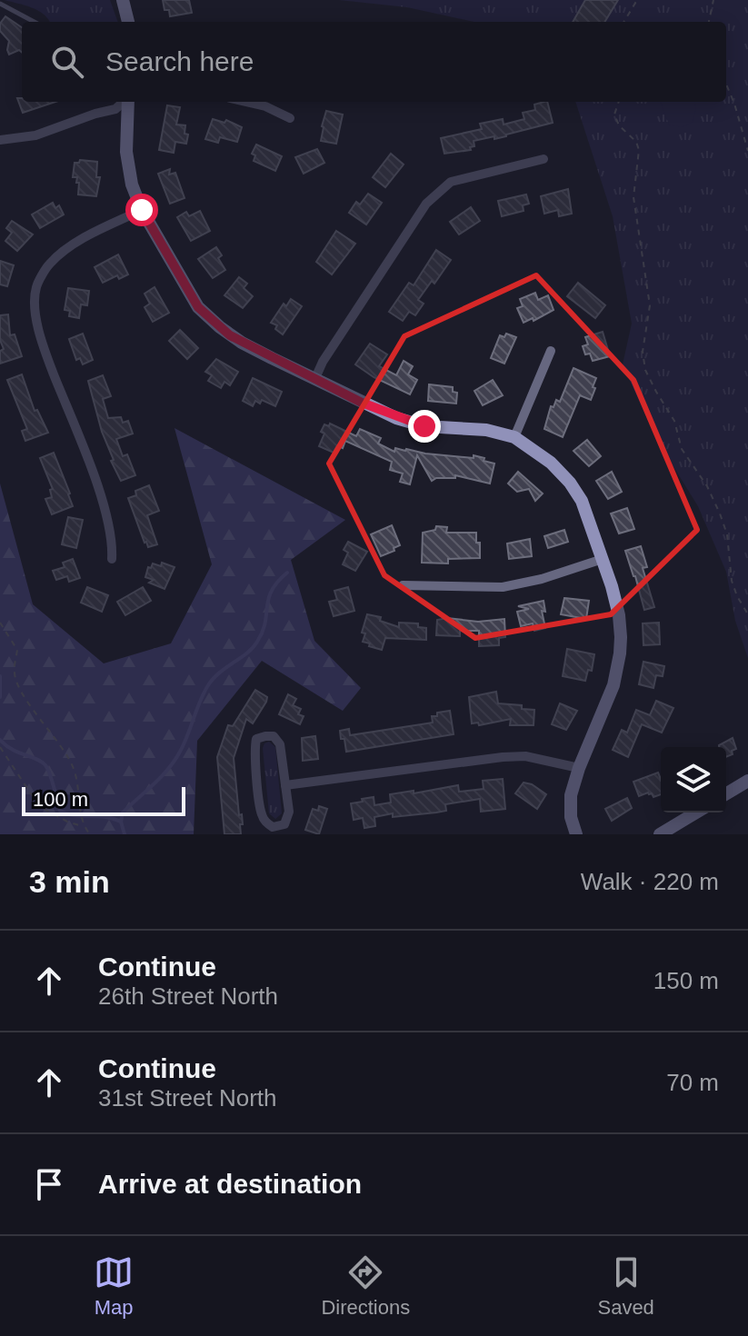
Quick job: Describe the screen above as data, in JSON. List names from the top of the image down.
{
  "scale_bar": "100 m",
  "page": {
    "search": "Search here",
    "scale": "100 m",
    "heading": ["3 min", "Walk · 220 m"],
    "list": [
      ["Continue", "26th Street North", "150 m"],
      ["Continue", "31st Street North", "70 m"],
      "Arrive at destination"
    ],
    "nav": ["Map", "Directions", "Saved"]
  }
}
